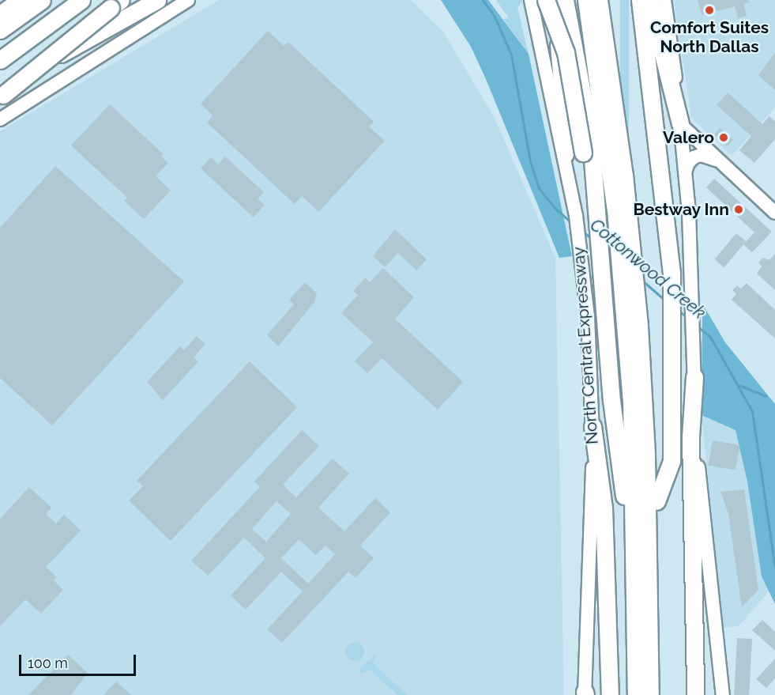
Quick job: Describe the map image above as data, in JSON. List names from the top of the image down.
{
  "streets": {
    "main road": ["North Central Expressway"]
  },
  "water": ["Cottonwood Creek"],
  "places": ["Comfort Suites North Dallas", "Valero", "Bestway Inn"],
  "scale_bar": "100 m"
}
